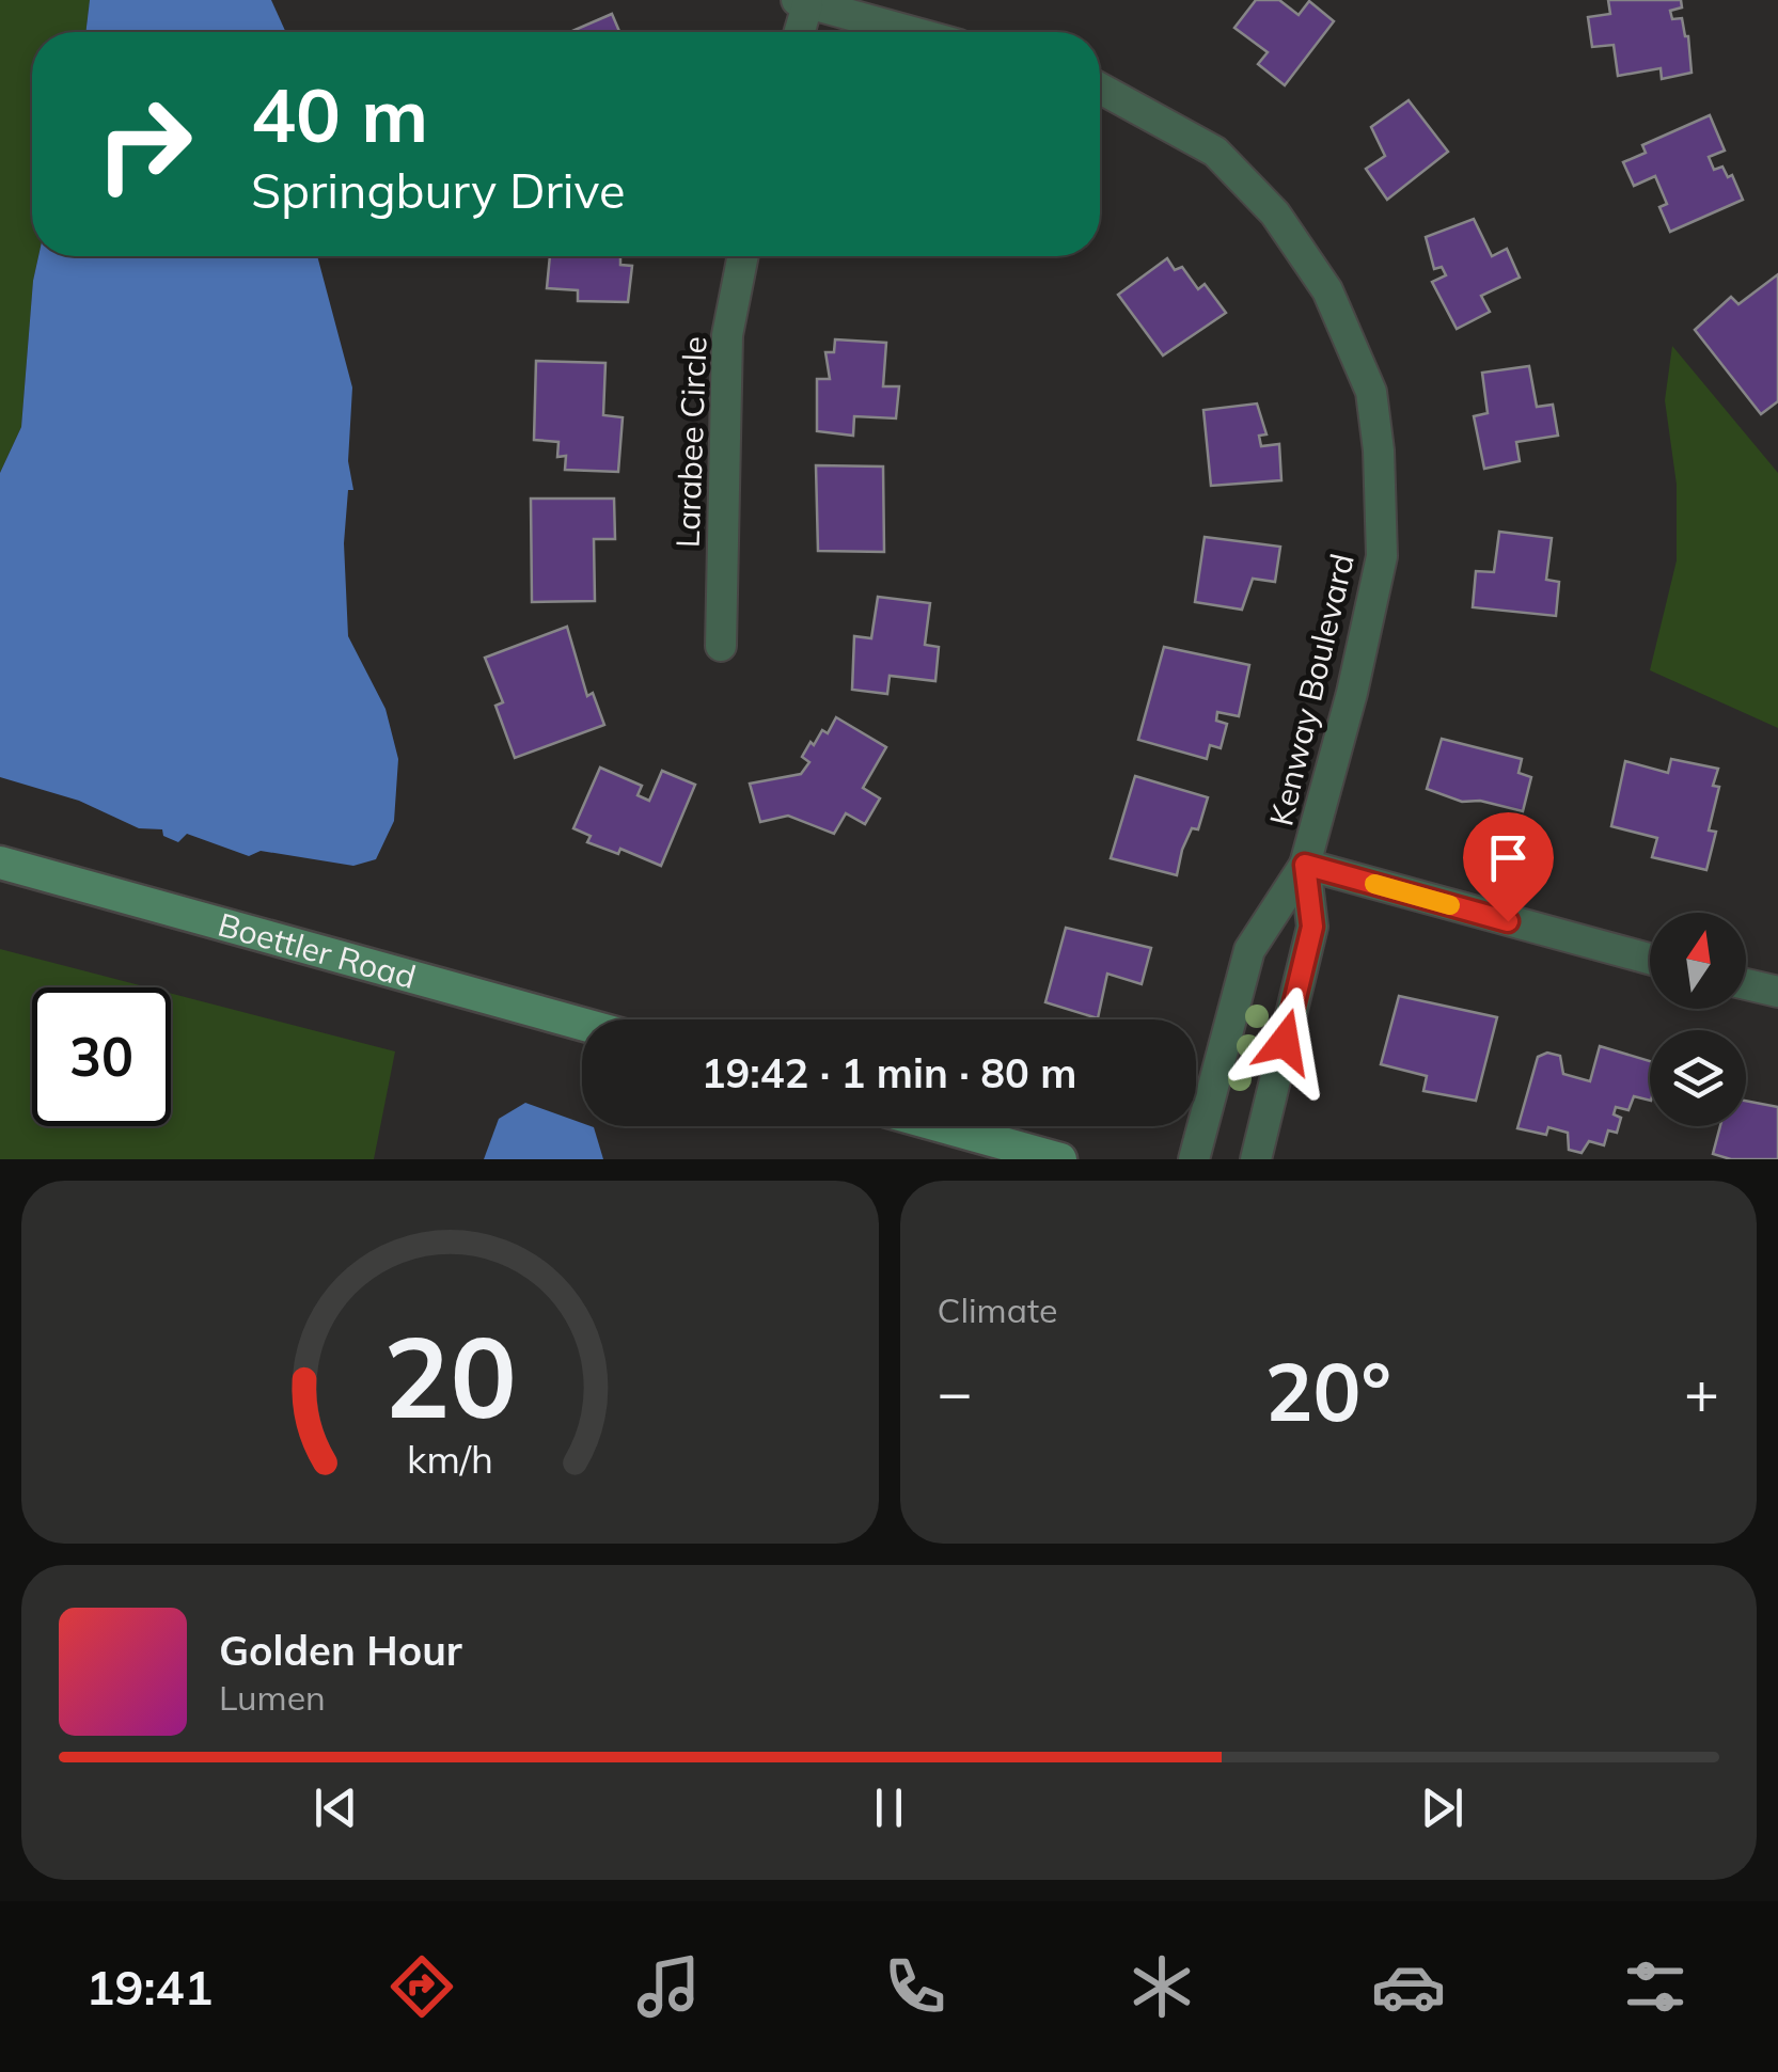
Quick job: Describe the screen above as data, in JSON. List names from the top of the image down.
{
  "streets": {
    "street": ["Larabee Circle", "Kenway Boulevard", "Boettler Road"]
  },
  "north": "top",
  "page": {
    "turn": ["40 m", "Springbury Drive"],
    "limit": "30",
    "trip": "19:42 · 1 min · 80 m",
    "tile": "Climate",
    "heat": ["−", "20°", "+"],
    "song": ["Golden Hour", "Lumen"],
    "tabs": "19:41",
    "gauge": ["20", "km/h"]
  }
}
